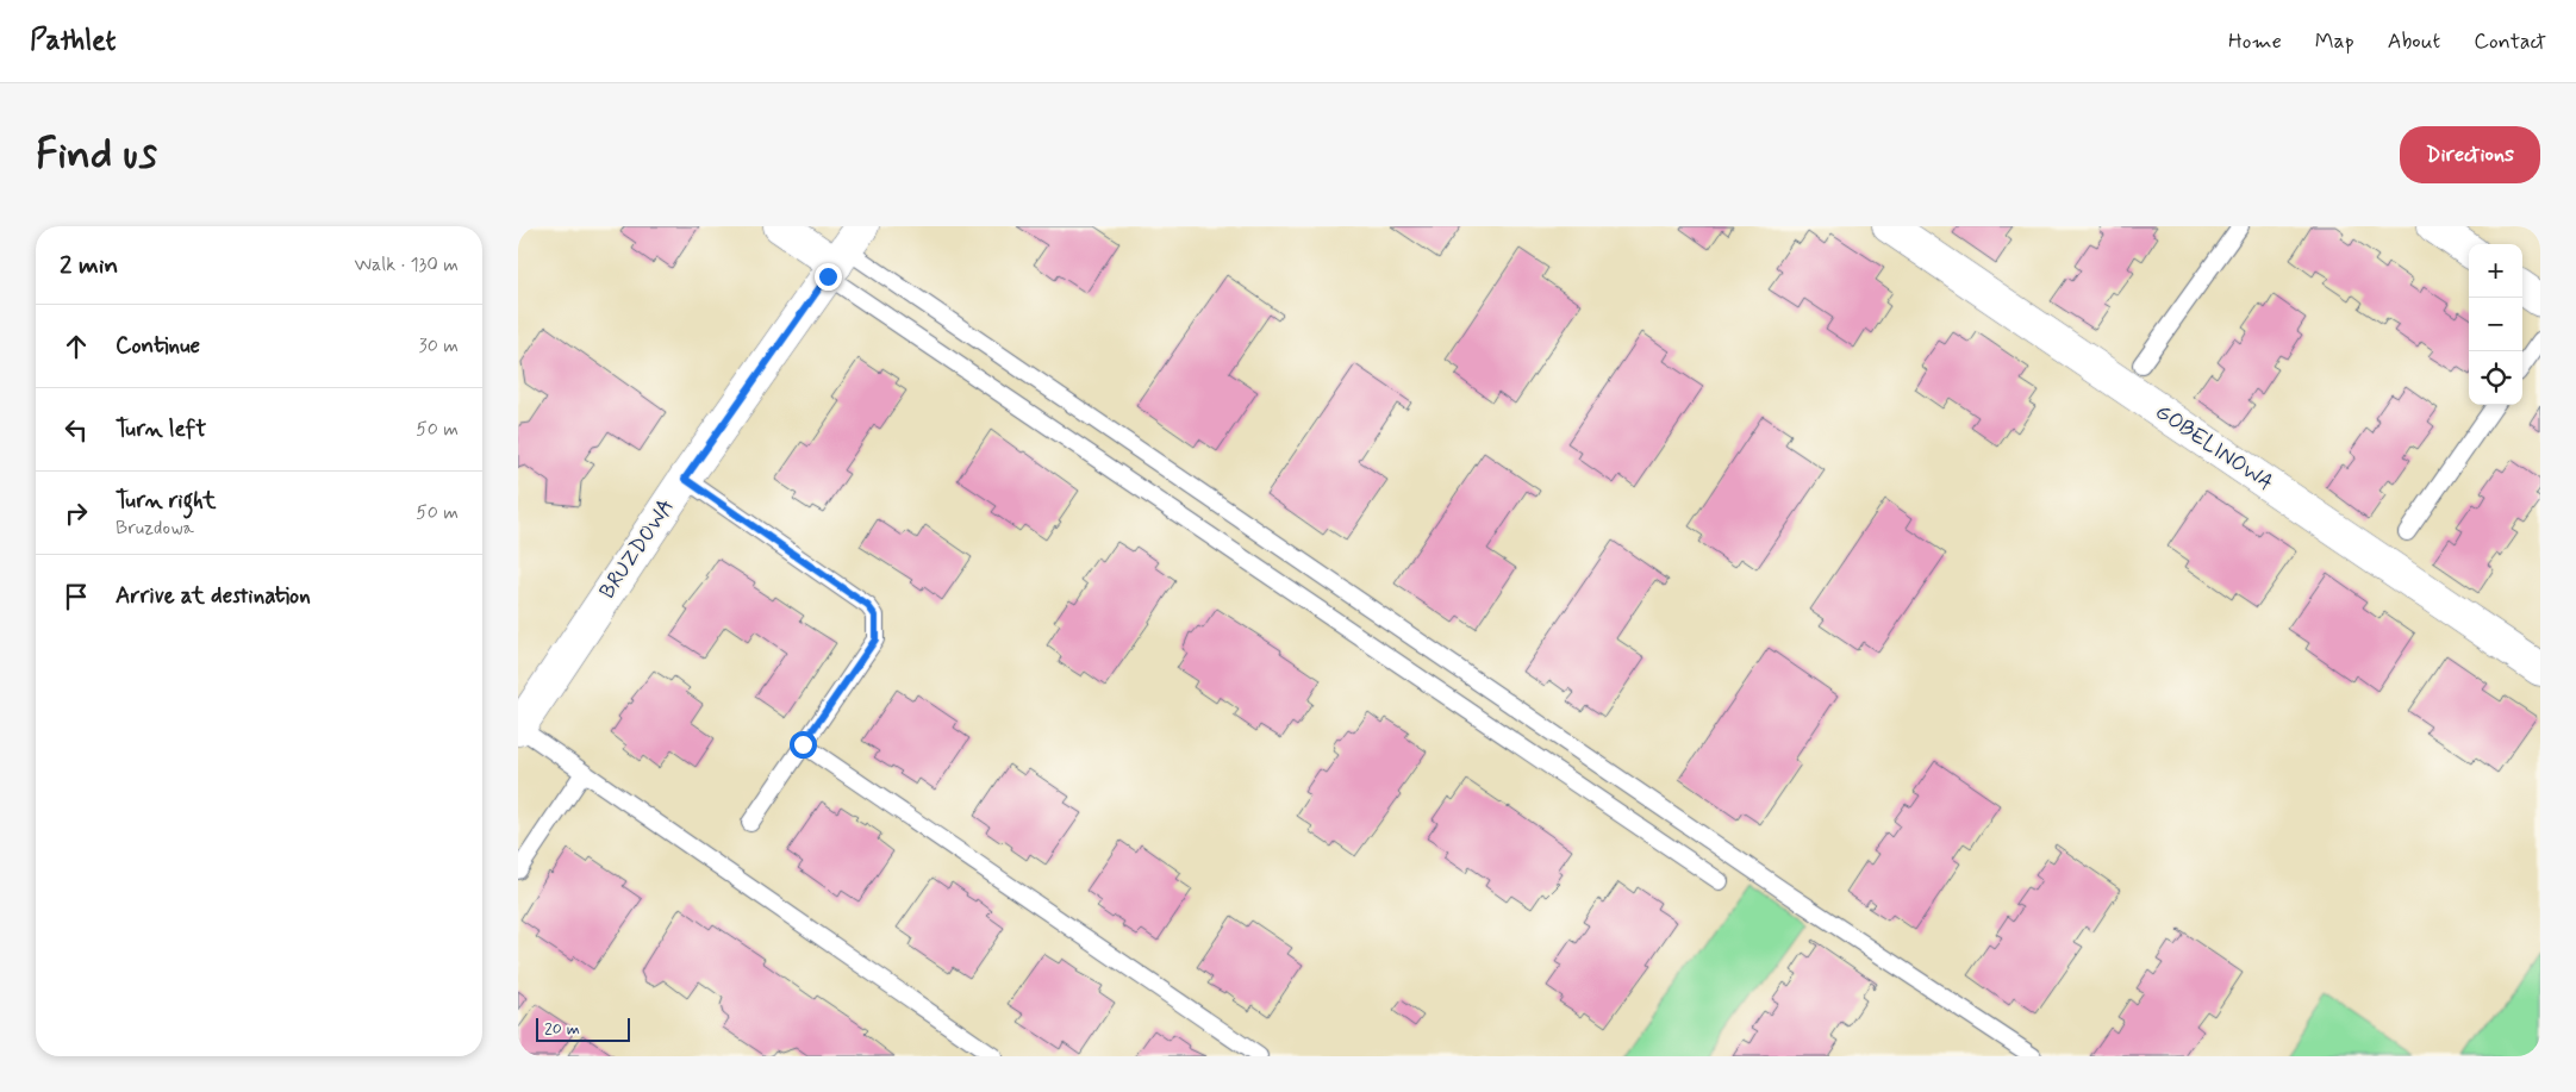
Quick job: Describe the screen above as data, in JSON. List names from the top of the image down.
{
  "streets": {
    "street": ["GOBELINOWA", "BRUZDOWA"]
  },
  "scale_bar": "20 m",
  "page": {
    "header": "Pathlet",
    "nav": [
      "Home",
      "Map",
      "About",
      "Contact"
    ],
    "buttons": "Directions",
    "title": "Find us",
    "heading": ["2 min", "Walk · 130 m"],
    "map_buttons": ["+", "−"],
    "list": [
      ["Continue", "30 m"],
      ["Turn left", "50 m"],
      ["Turn right", "Bruzdowa", "50 m"],
      "Arrive at destination"
    ],
    "scale": "20 m"
  }
}
